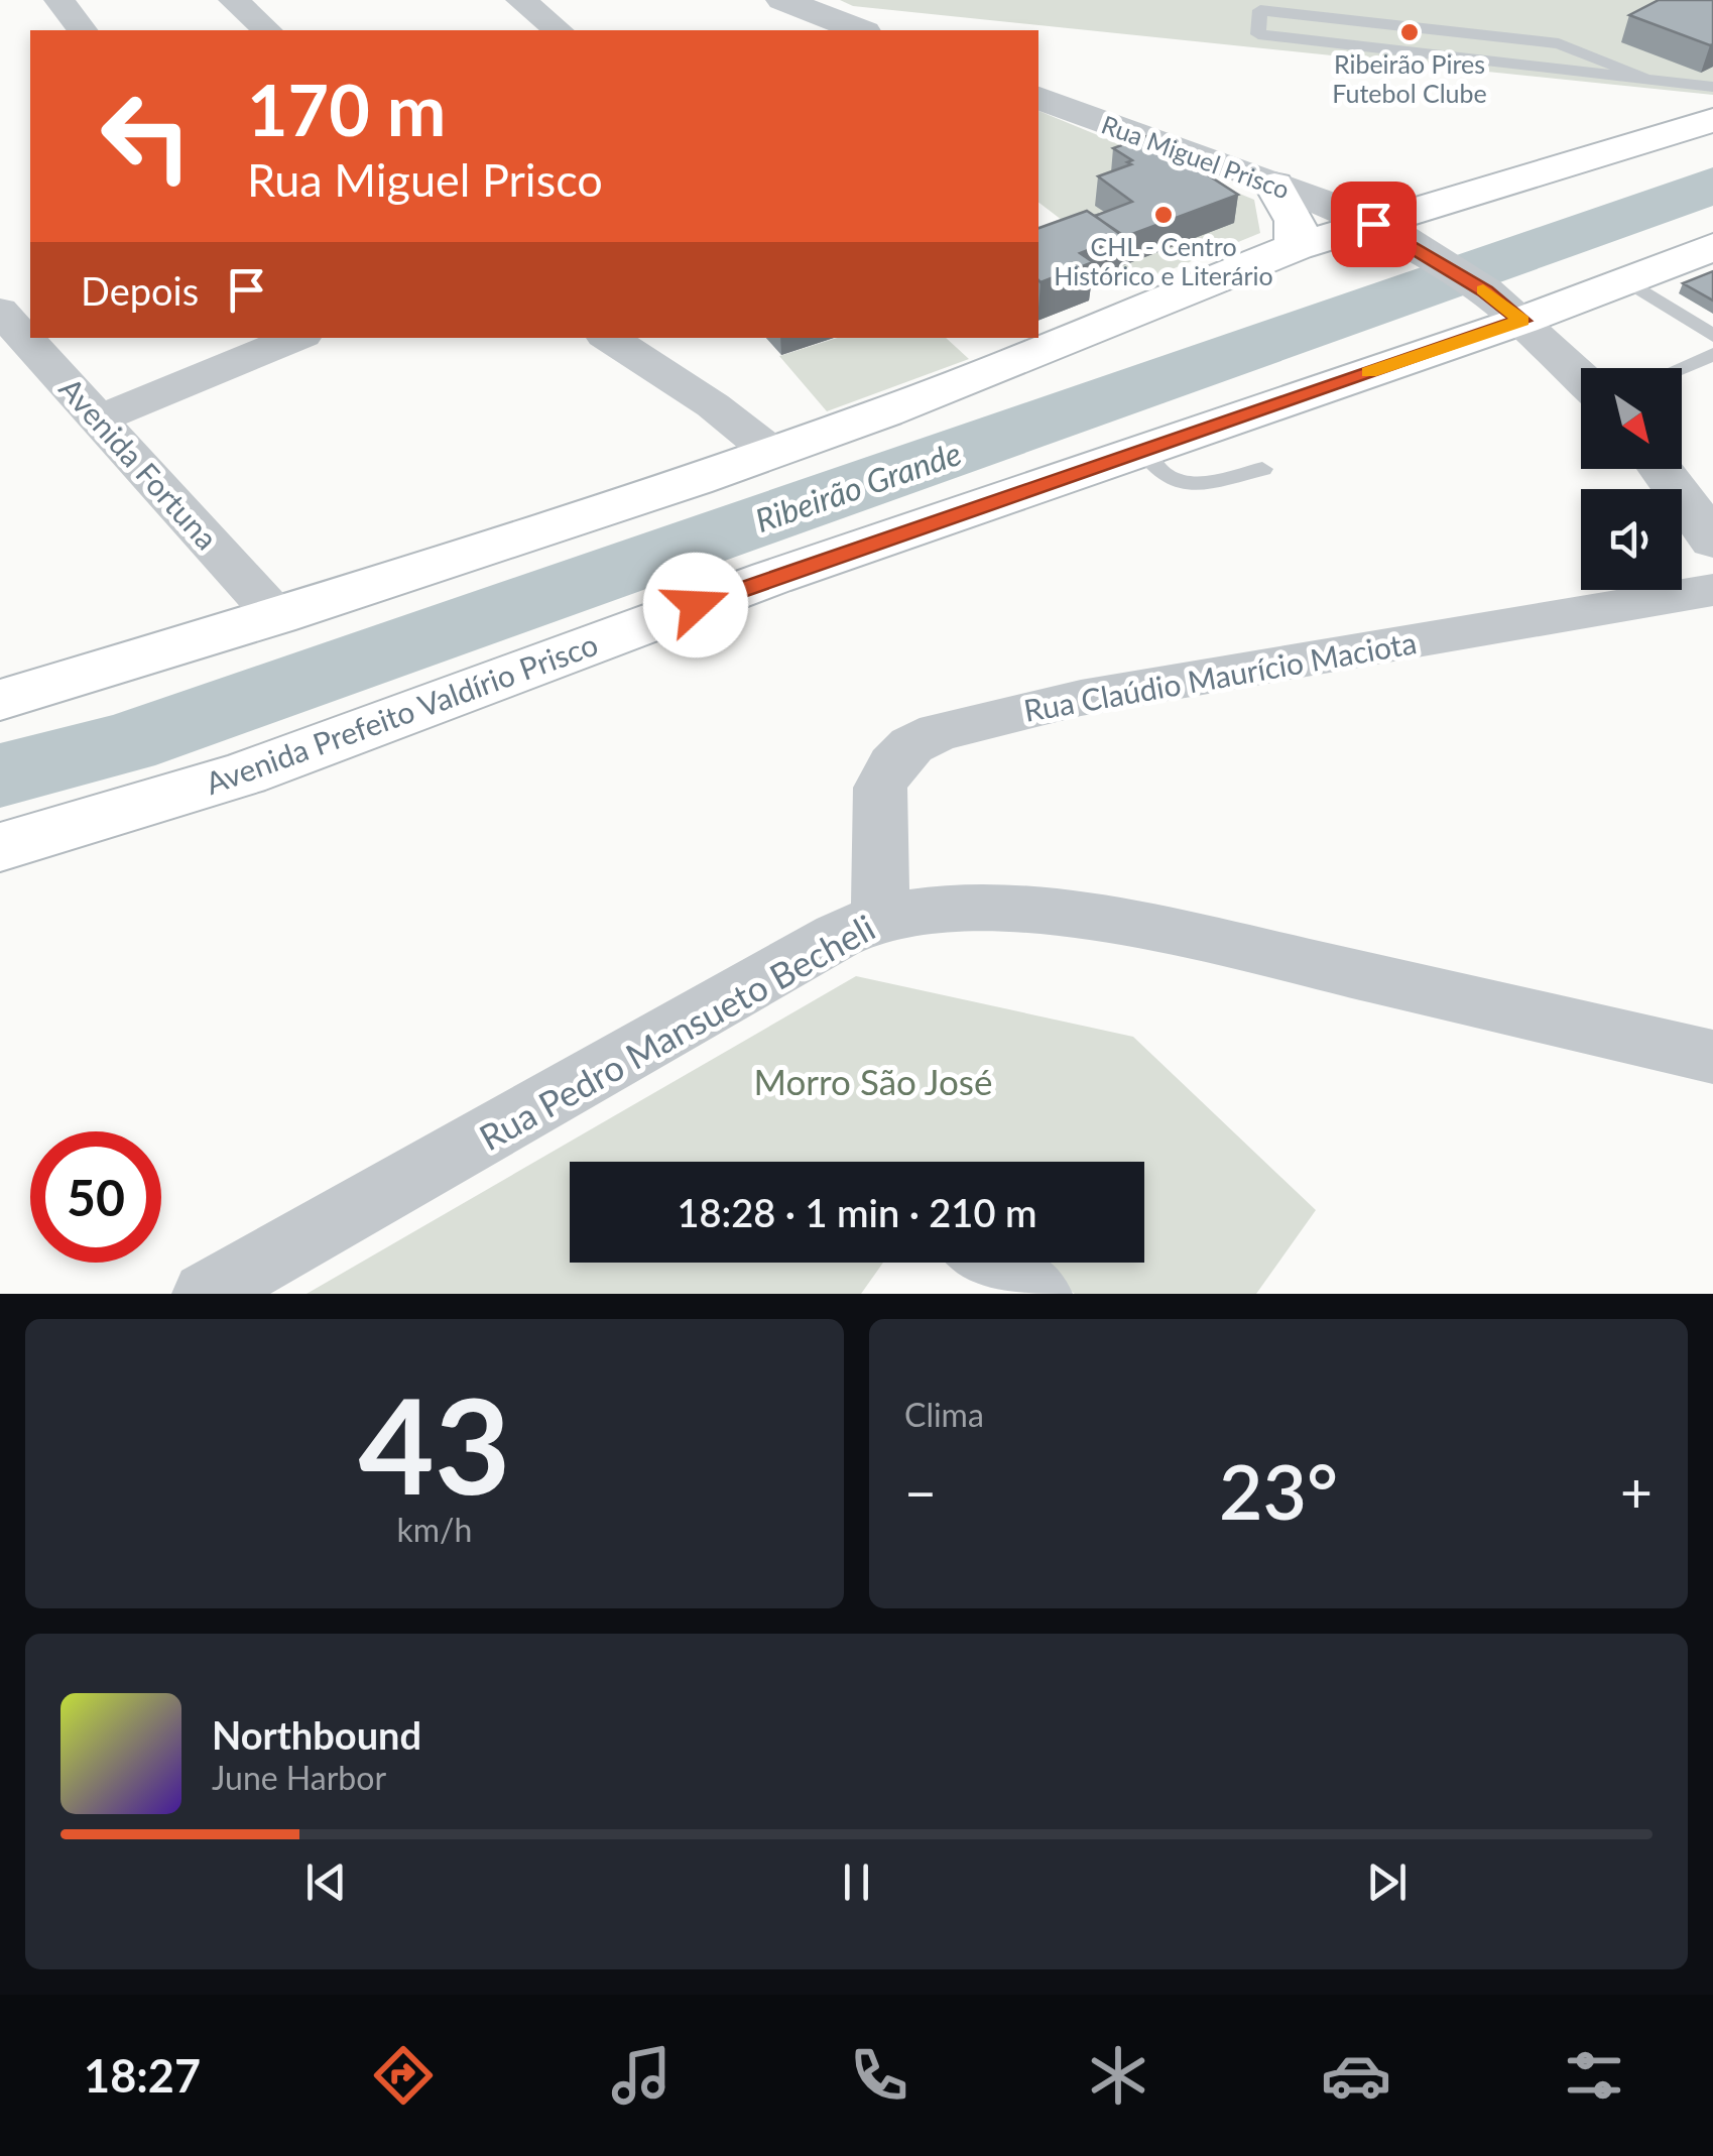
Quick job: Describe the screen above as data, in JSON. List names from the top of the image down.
{
  "streets": {
    "main road": ["Avenida Prefeito Valdírio Prisco"],
    "street": [
      "Rua Miguel Prisco",
      "Avenida Fortuna",
      "Rua Claúdio Maurício Maciota",
      "Rua Pedro Mansueto Becheli"
    ]
  },
  "crossings": [
    ["Rua Miguel Prisco", "Avenida Prefeito Valdírio Prisco"],
    ["Rua Claúdio Maurício Maciota", "Rua Pedro Mansueto Becheli"]
  ],
  "water": ["Ribeirão Grande"],
  "parks": ["Morro São José"],
  "places": ["Ribeirão Pires Futebol Clube", "CHL - Centro Histórico e Literário"],
  "north": "bottom right",
  "page": {
    "turn": ["170 m", "Rua Miguel Prisco"],
    "then": "Depois",
    "limit": "50",
    "trip": "18:28 · 1 min · 210 m",
    "tile": [
      ["43", "km/h"],
      "Clima"
    ],
    "heat": ["−", "23°", "+"],
    "song": ["Northbound", "June Harbor"],
    "tabs": "18:27"
  }
}
